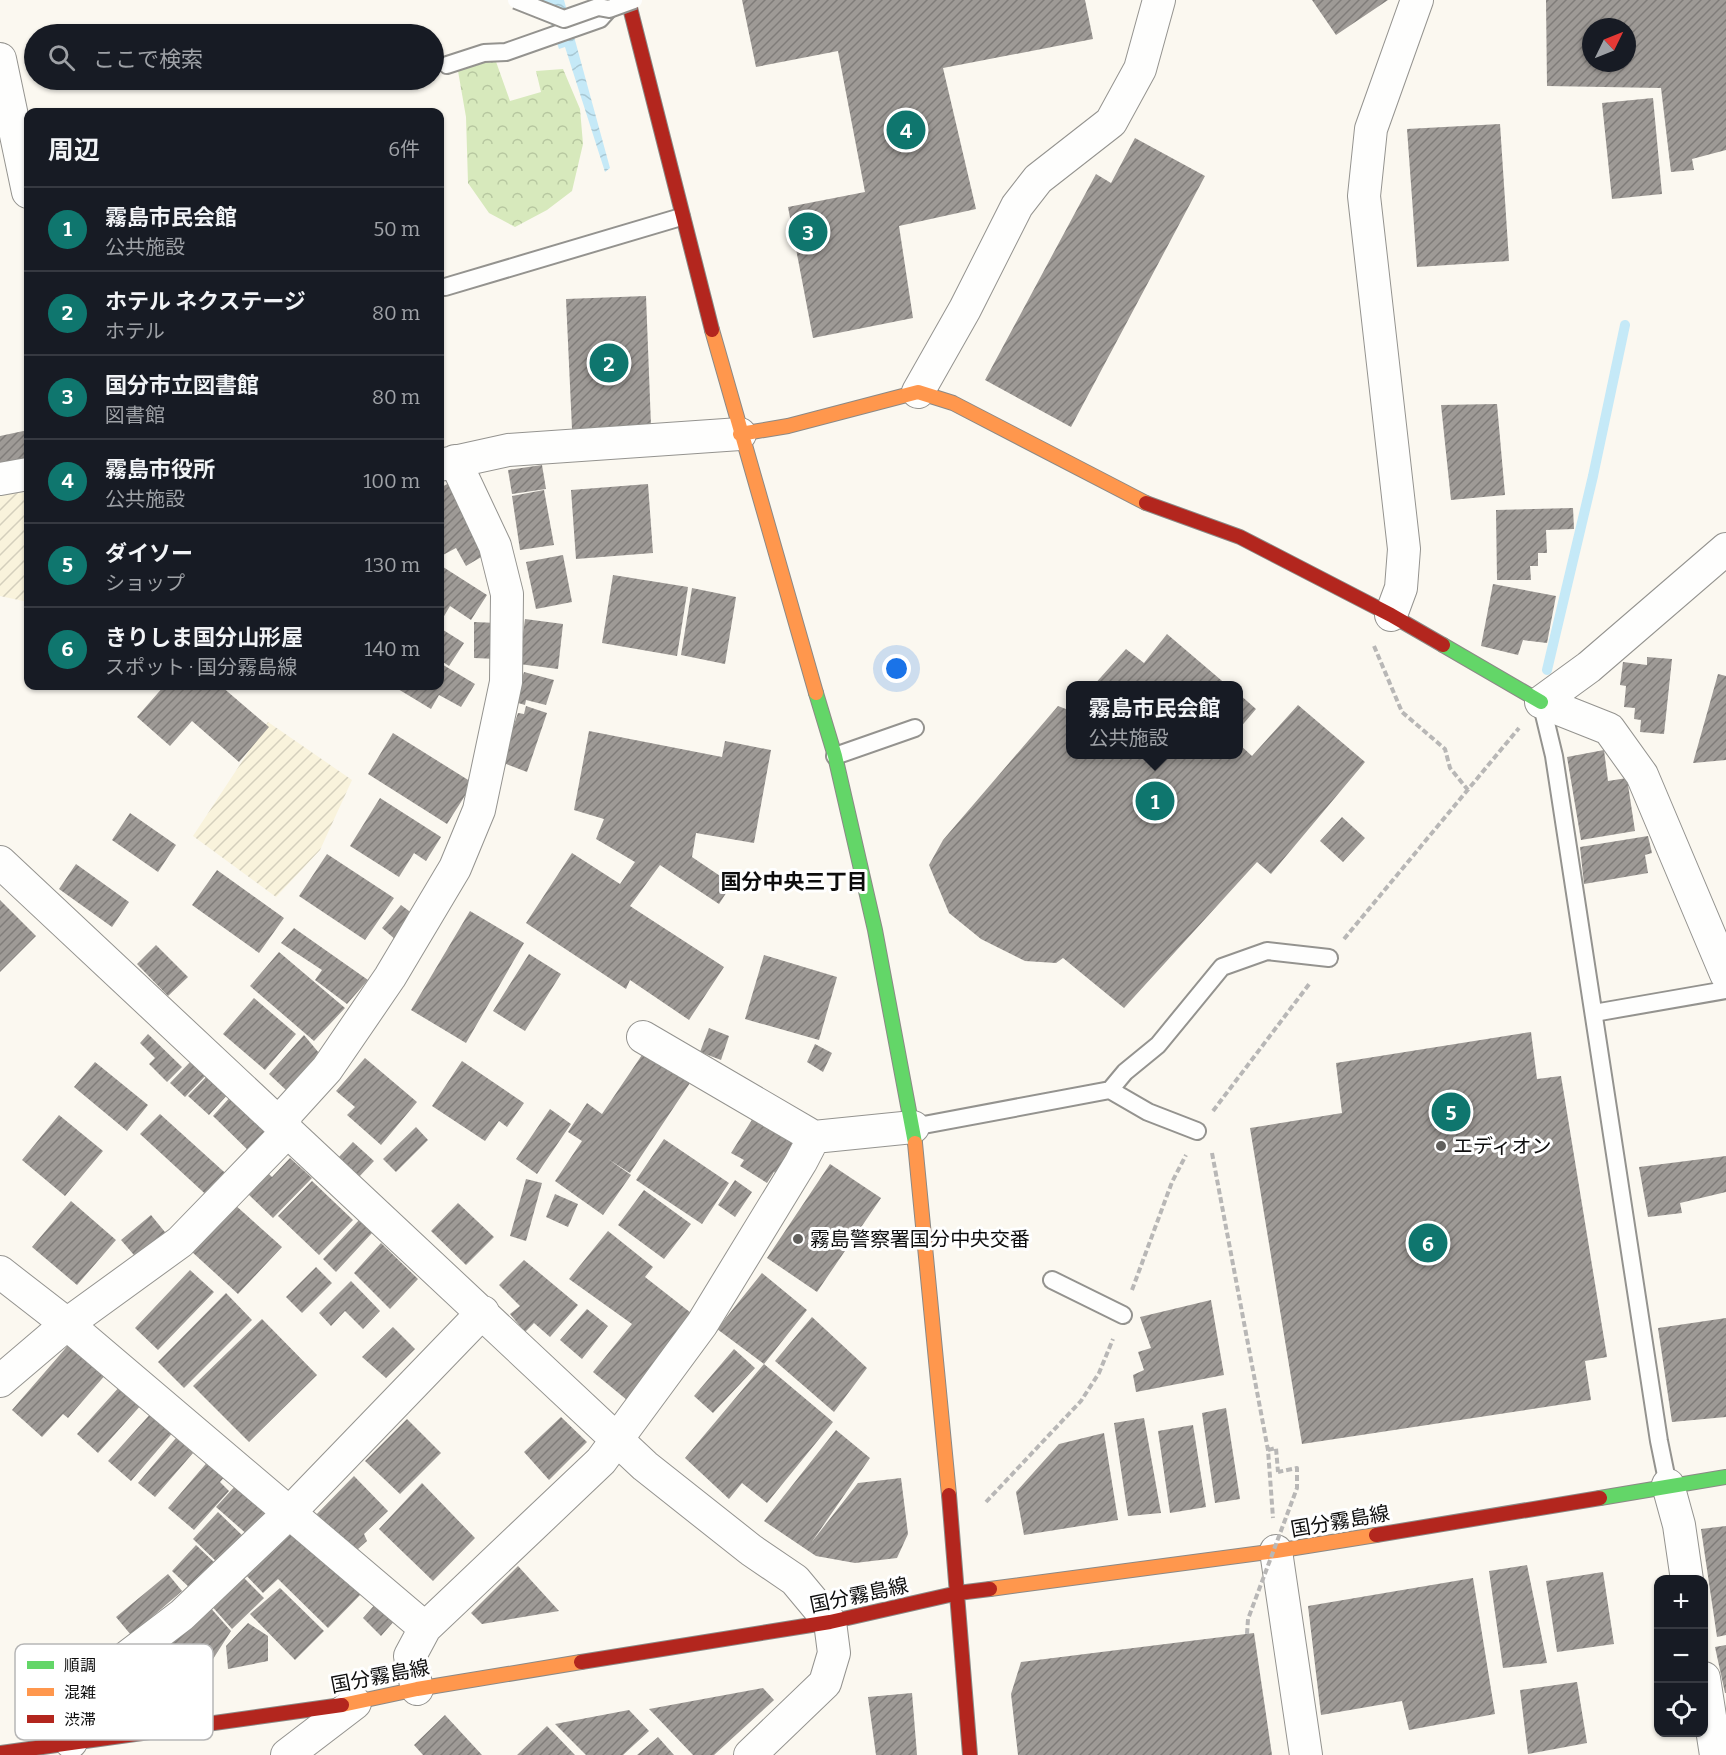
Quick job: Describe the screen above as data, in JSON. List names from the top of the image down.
{
  "streets": {
    "street": ["国分霧島線"]
  },
  "districts": ["国分中央三丁目"],
  "places": ["エディオン", "霧島警察署国分中央交番"],
  "legend": ["順調", "混雑", "渋滞"],
  "north": "top right",
  "page": {
    "search": "ここで検索",
    "pins": [
      "4",
      "3",
      "2",
      "1",
      "5",
      "6"
    ],
    "heading": ["周辺", "6件"],
    "list": [
      {
        "mark": "1",
        "name": "霧島市民会館",
        "note": "公共施設",
        "value": "50 m"
      },
      {
        "mark": "2",
        "name": "ホテル ネクステージ",
        "note": "ホテル",
        "value": "80 m"
      },
      {
        "mark": "3",
        "name": "国分市立図書館",
        "note": "図書館",
        "value": "80 m"
      },
      {
        "mark": "4",
        "name": "霧島市役所",
        "note": "公共施設",
        "value": "100 m"
      },
      {
        "mark": "5",
        "name": "ダイソー",
        "note": "ショップ",
        "value": "130 m"
      },
      {
        "mark": "6",
        "name": "きりしま国分山形屋",
        "note": "スポット · 国分霧島線",
        "value": "140 m"
      }
    ],
    "popup": ["霧島市民会館", "公共施設"],
    "map_buttons": ["+", "−"]
  }
}
